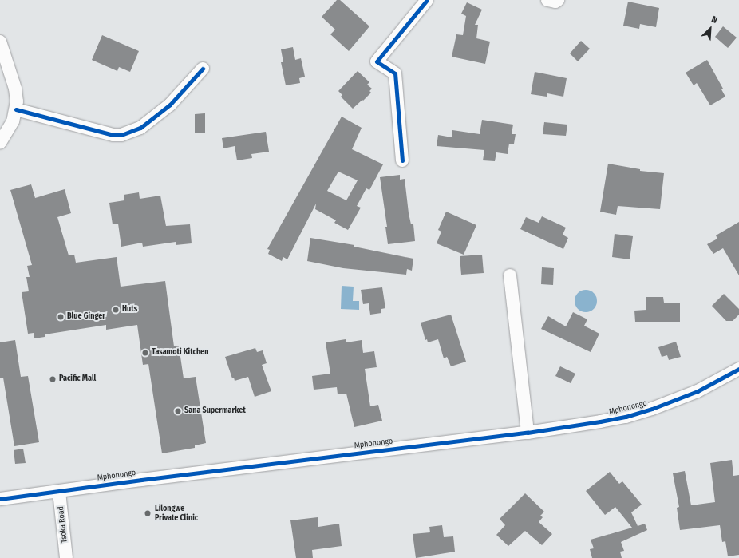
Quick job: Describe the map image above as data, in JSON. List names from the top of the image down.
{
  "streets": {
    "street": ["Mphonongo", "Tsoka Road"]
  },
  "crossings": [
    ["Mphonongo", "Tsoka Road"]
  ],
  "places": [
    "Huts",
    "Blue Ginger",
    "Tasamoti Kitchen",
    "Pacific Mall",
    "Sana Supermarket",
    "Lilongwe Private Clinic"
  ],
  "north": "top right"
}
